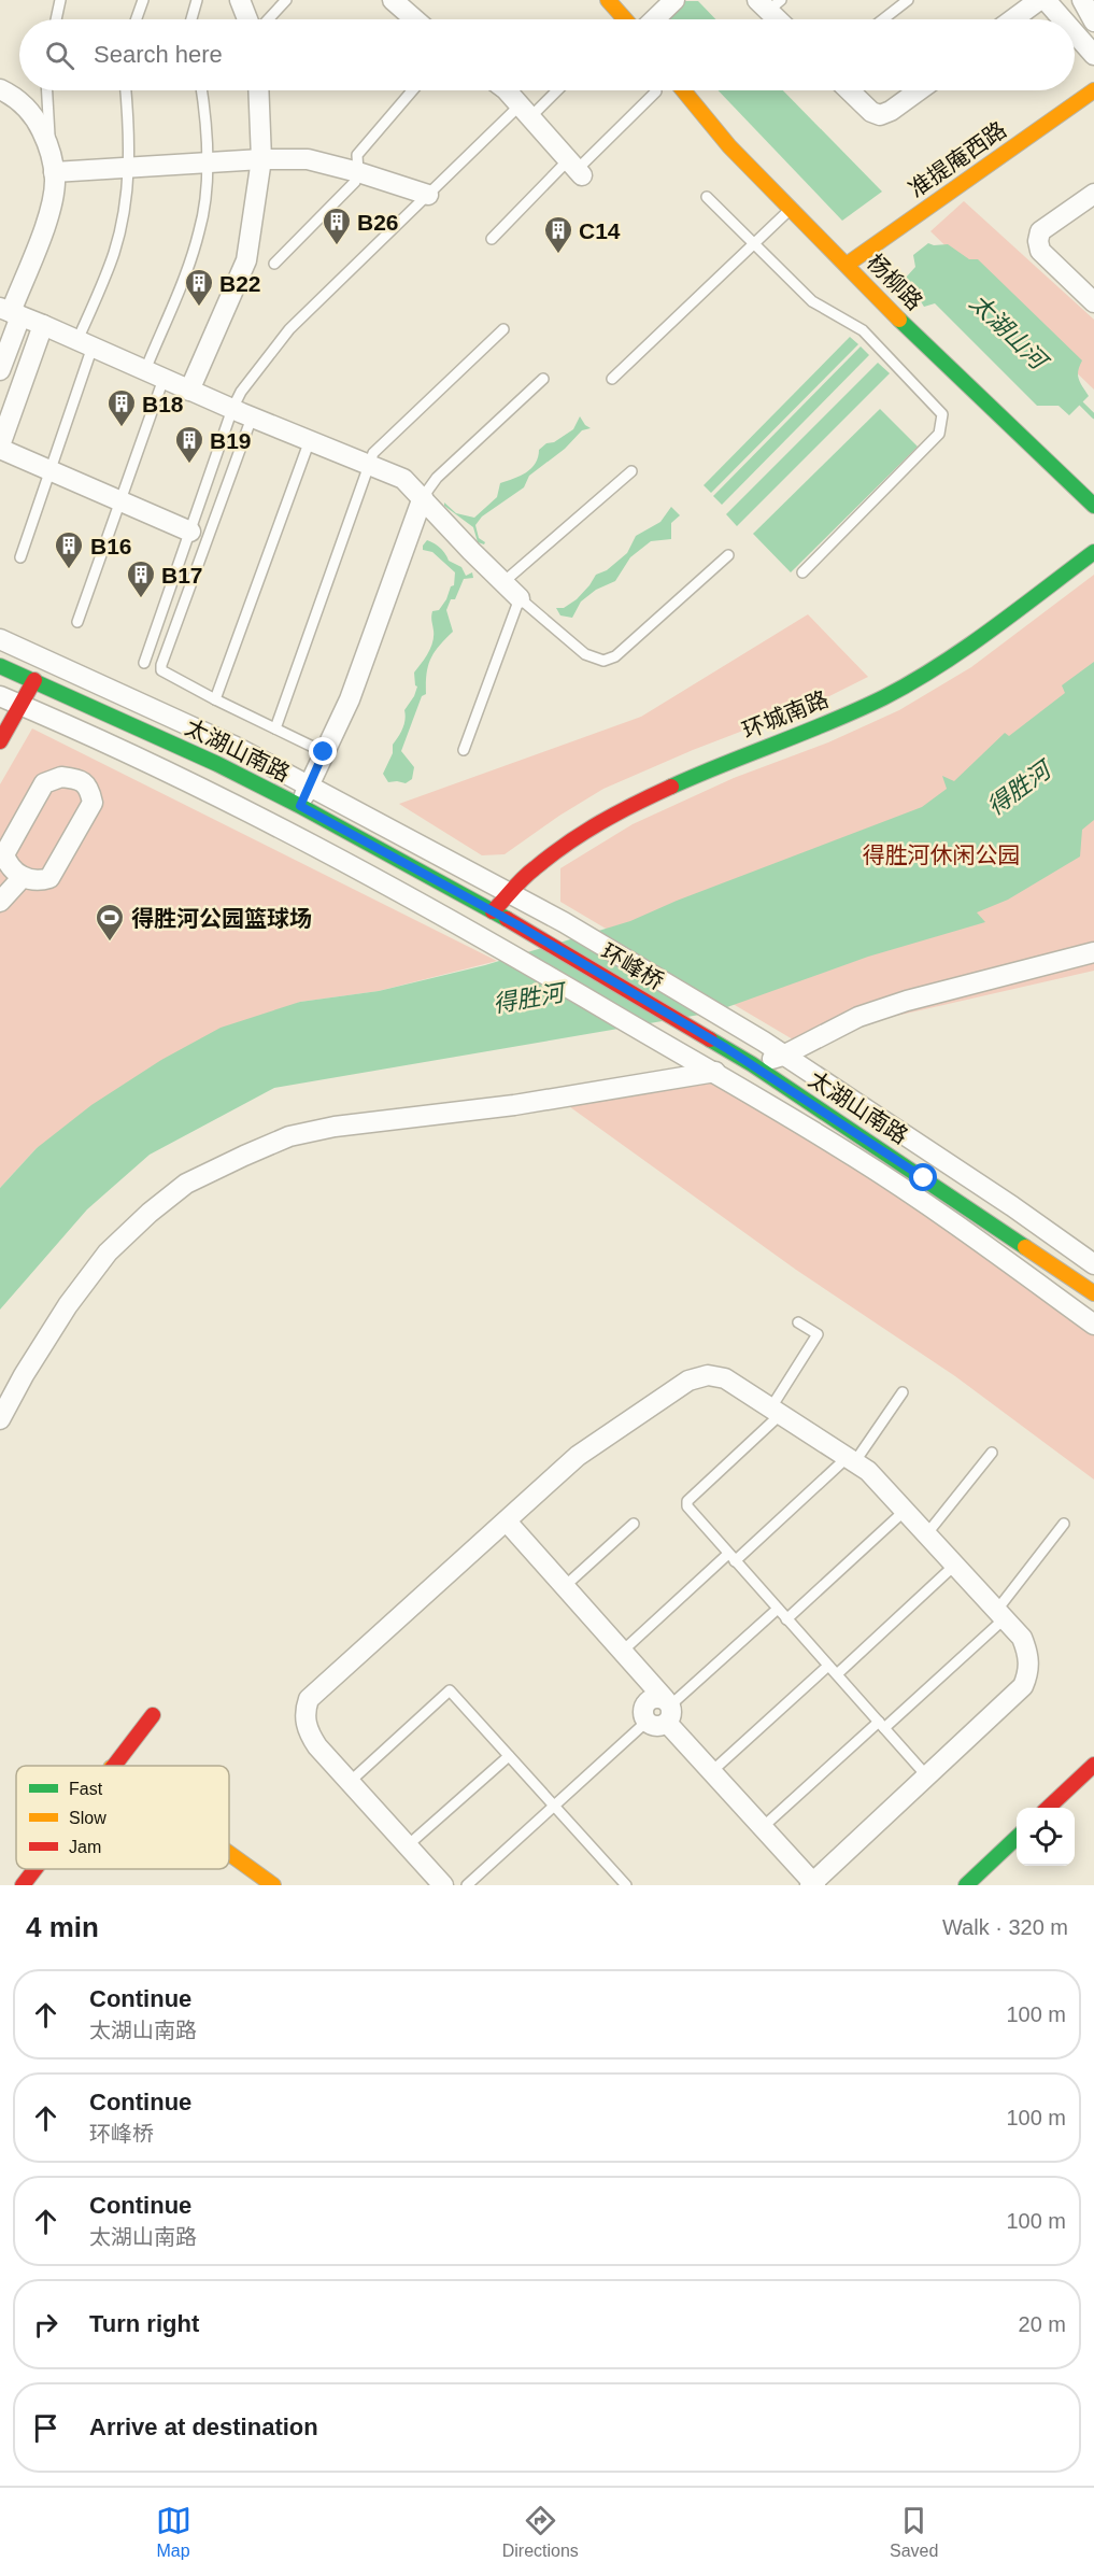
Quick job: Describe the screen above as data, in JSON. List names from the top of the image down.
{
  "streets": {
    "main road": [
      "准提庵西路",
      "杨柳路",
      "环城南路",
      "太湖山南路",
      "环峰桥"
    ]
  },
  "crossings": [
    ["准提庵西路", "杨柳路"],
    ["环城南路", "太湖山南路"],
    ["太湖山南路", "环峰桥"]
  ],
  "water": ["太湖山河", "得胜河"],
  "parks": ["得胜河休闲公园"],
  "places": {
    "building": [
      "B26",
      "C14",
      "B22",
      "B18",
      "B19",
      "B16",
      "B17"
    ],
    "sports": ["得胜河公园篮球场"]
  },
  "legend": ["Fast", "Slow", "Jam"],
  "page": {
    "search": "Search here",
    "heading": ["4 min", "Walk · 320 m"],
    "list": [
      ["Continue", "太湖山南路", "100 m"],
      ["Continue", "环峰桥", "100 m"],
      ["Continue", "太湖山南路", "100 m"],
      ["Turn right", "20 m"],
      "Arrive at destination"
    ],
    "nav": ["Map", "Directions", "Saved"]
  }
}
